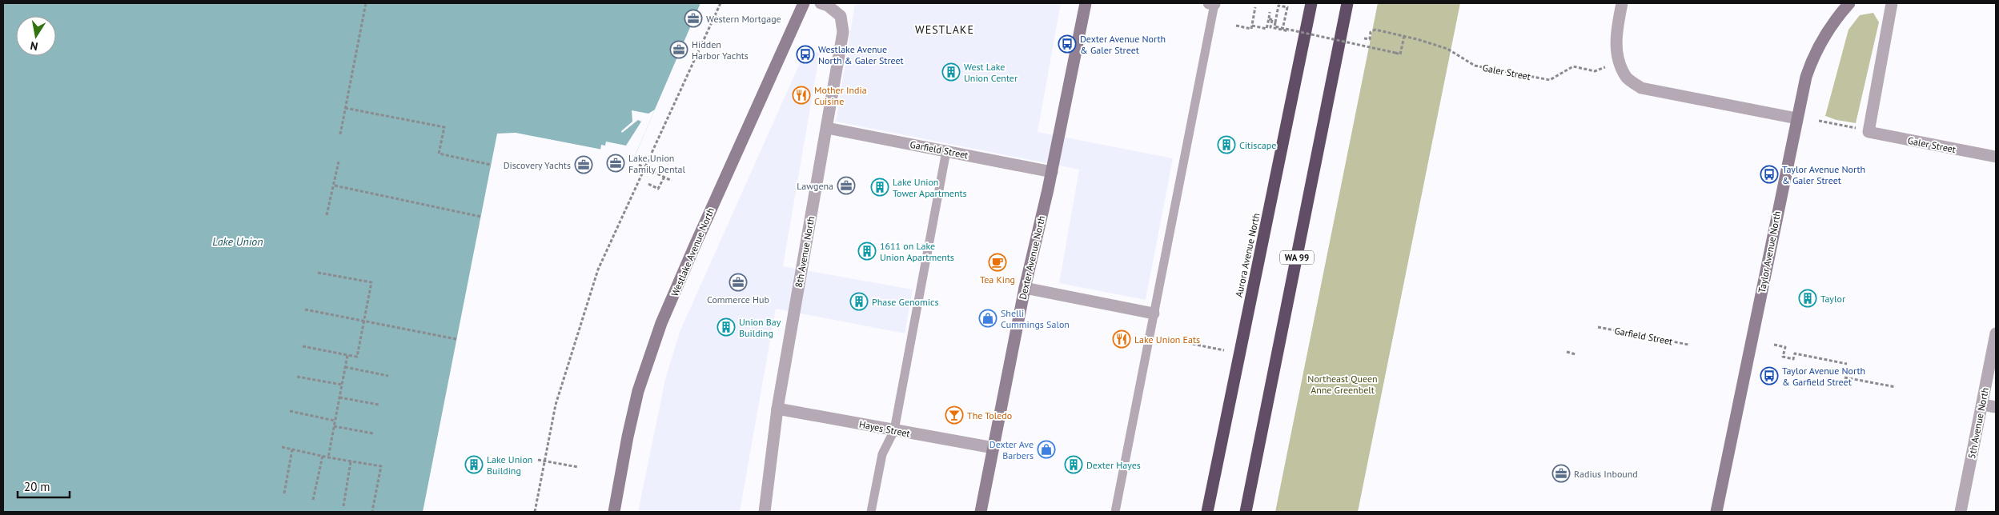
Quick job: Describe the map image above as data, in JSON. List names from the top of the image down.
{
  "streets": {
    "highway": ["Aurora Avenue North", "WA 99"],
    "main road": ["Westlake Avenue North", "Taylor Avenue North", "Dexter Avenue North"],
    "street": [
      "Galer Street",
      "Garfield Street",
      "8th Avenue North",
      "5th Avenue North",
      "Hayes Street"
    ]
  },
  "crossings": [
    ["Garfield Street", "8th Avenue North"],
    ["Garfield Street", "Dexter Avenue North"],
    ["8th Avenue North", "Hayes Street"],
    ["Dexter Avenue North", "Hayes Street"]
  ],
  "districts": ["WESTLAKE"],
  "water": ["Lake Union"],
  "parks": ["Northeast Queen Anne Greenbelt"],
  "places": {
    "office": [
      "Western Mortgage",
      "Hidden Harbor Yachts",
      "Lake Union Family Dental",
      "Discovery Yachts",
      "Lawgena",
      "Commerce Hub",
      "Radius Inbound"
    ],
    "bus stop": [
      "Dexter Avenue North & Galer Street",
      "Westlake Avenue North & Galer Street",
      "Taylor Avenue North & Galer Street",
      "Taylor Avenue North & Garfield Street"
    ],
    "building": [
      "West Lake Union Center",
      "Citiscape",
      "Lake Union Tower Apartments",
      "1611 on Lake Union Apartments",
      "Taylor",
      "Phase Genomics",
      "Union Bay Building",
      "Lake Union Building",
      "Dexter Hayes"
    ],
    "restaurant": ["Mother India Cuisine", "Lake Union Eats"],
    "cafe": ["Tea King"],
    "shop": ["Shelli Cummings Salon", "Dexter Ave Barbers"],
    "bar": ["The Toledo"]
  },
  "scale_bar": "20 m",
  "north": "bottom"
}
